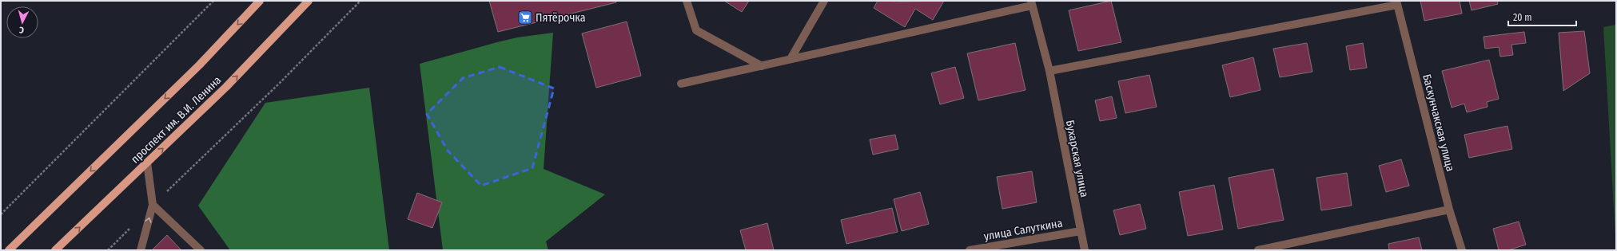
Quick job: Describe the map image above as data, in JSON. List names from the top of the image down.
{
  "streets": {
    "main road": ["проспект им. В.И. Ленина"],
    "street": ["Баскунчакская улица", "Бухарская улица", "улица Салуткина"]
  },
  "crossings": [
    ["Бухарская улица", "улица Салуткина"]
  ],
  "places": {
    "supermarket": ["Пятёрочка"]
  },
  "scale_bar": "20 m",
  "north": "bottom"
}
